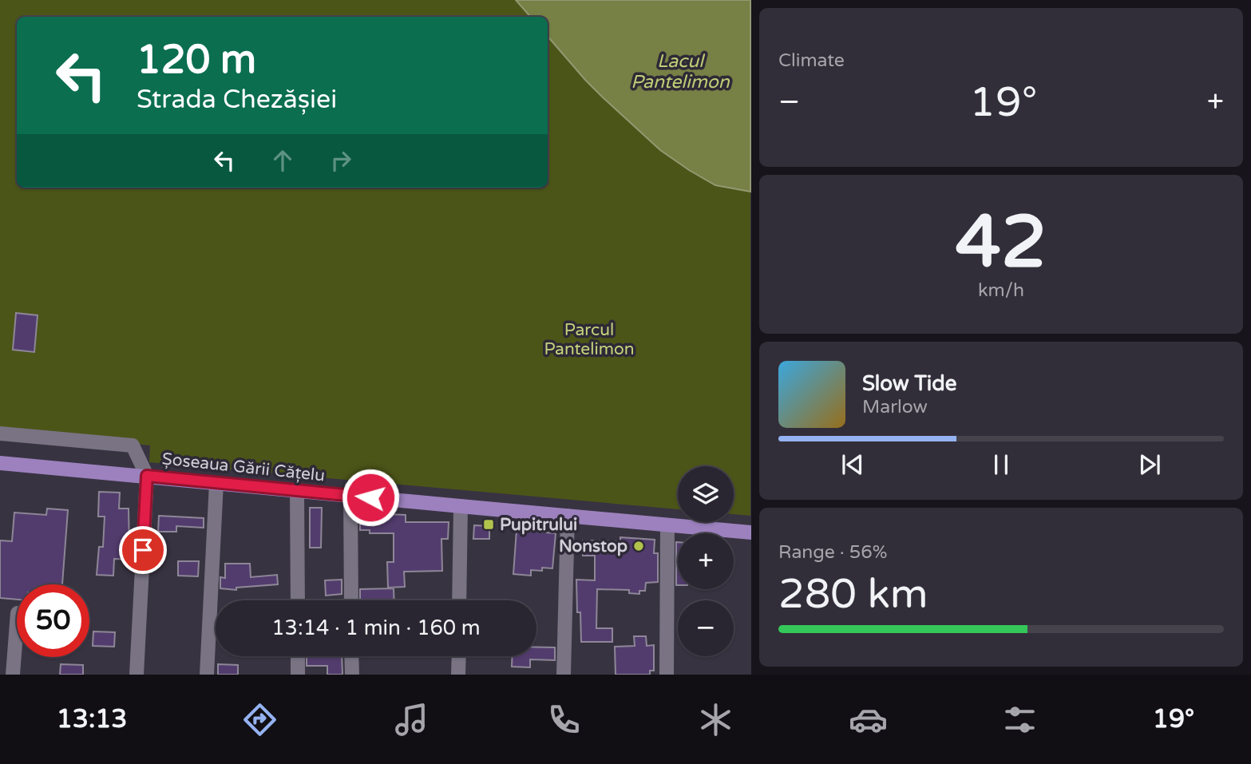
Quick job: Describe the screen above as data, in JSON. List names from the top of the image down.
{
  "streets": {
    "main road": ["Șoseaua Gării Cățelu"]
  },
  "water": ["Lacul Pantelimon"],
  "parks": ["Parcul Pantelimon"],
  "places": {
    "transit": ["Pupitrului"],
    "other": ["Nonstop"]
  },
  "page": {
    "tile": [
      "Climate",
      ["42", "km/h"],
      ["Range · 56%", "280 km"]
    ],
    "turn": ["120 m", "Strada Chezășiei"],
    "heat": ["−", "19°", "+"],
    "song": ["Slow Tide", "Marlow"],
    "map_buttons": ["+", "−"],
    "limit": "50",
    "trip": "13:14 · 1 min · 160 m",
    "tabs": ["13:13", "19°"]
  }
}
